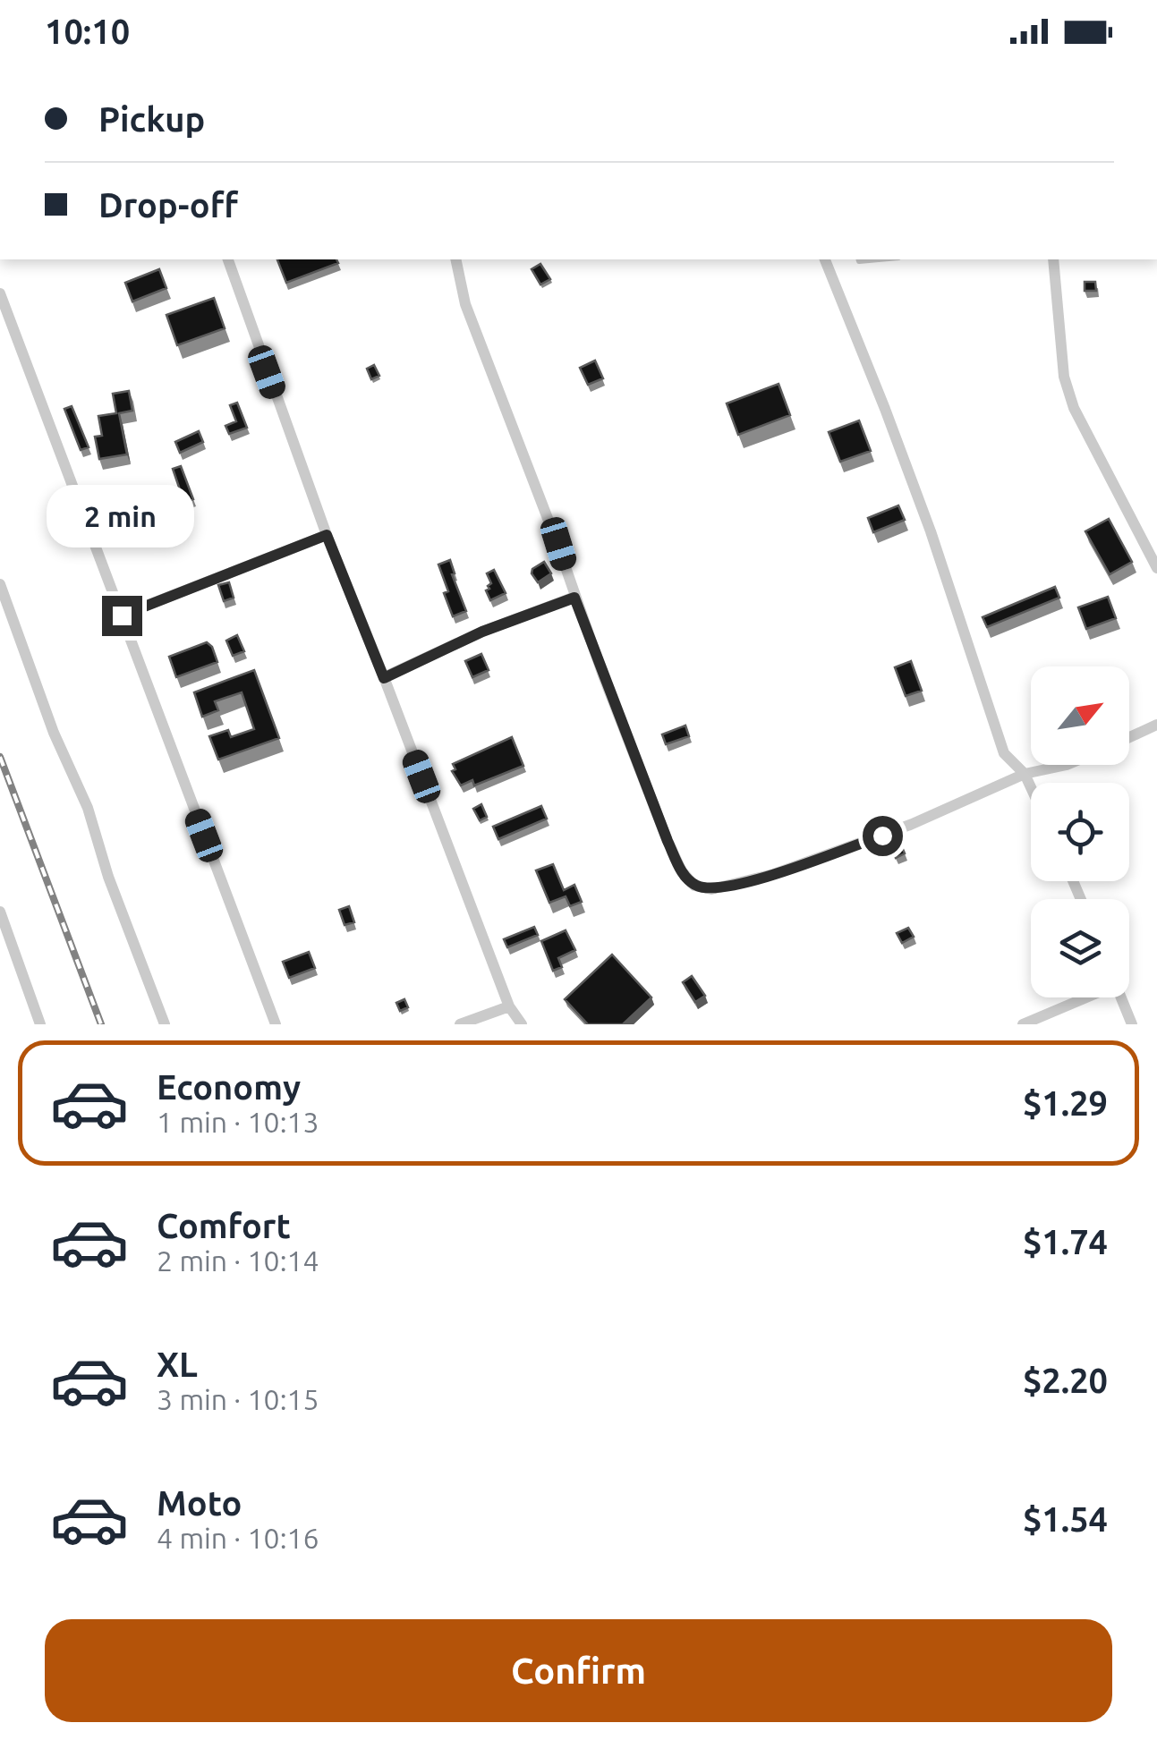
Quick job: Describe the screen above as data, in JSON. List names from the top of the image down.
{
  "north": "top right",
  "page": {
    "status": "10:10",
    "banner": ["Pickup", "Drop-off"],
    "bubble": "2 min",
    "list": [
      {
        "name": "Economy",
        "note": "1 min · 10:13",
        "value": "$1.29"
      },
      {
        "name": "Comfort",
        "note": "2 min · 10:14",
        "value": "$1.74"
      },
      {
        "name": "XL",
        "note": "3 min · 10:15",
        "value": "$2.20"
      },
      {
        "name": "Moto",
        "note": "4 min · 10:16",
        "value": "$1.54"
      }
    ],
    "buttons": "Confirm"
  }
}
